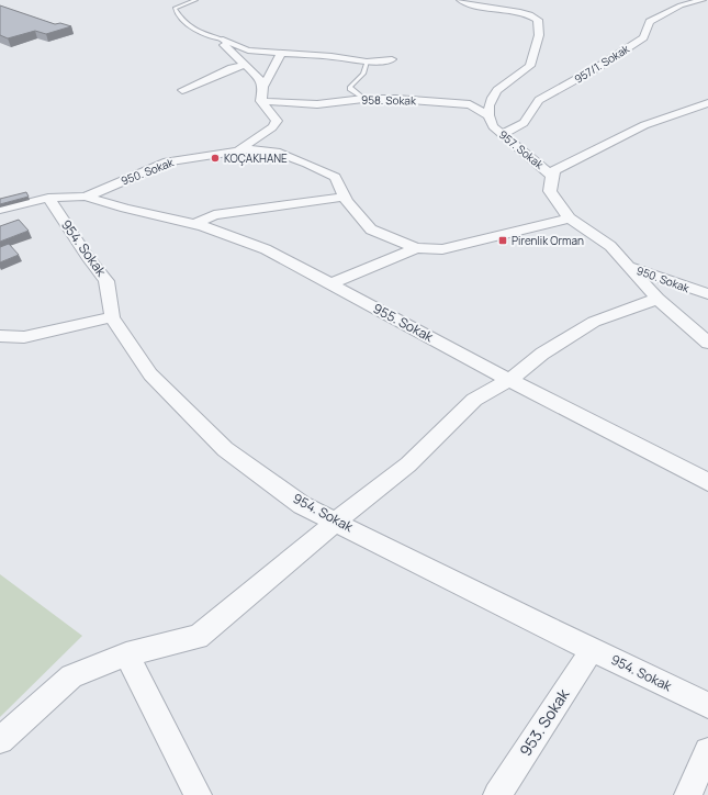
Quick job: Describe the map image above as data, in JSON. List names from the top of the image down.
{
  "streets": {
    "street": [
      "957/1. Sokak",
      "958. Sokak",
      "957. Sokak",
      "950. Sokak",
      "954. Sokak",
      "955. Sokak",
      "953. Sokak"
    ]
  },
  "crossings": [
    ["957/1. Sokak", "957. Sokak"],
    ["958. Sokak", "957. Sokak"],
    ["957. Sokak", "950. Sokak"],
    ["950. Sokak", "954. Sokak"],
    ["950. Sokak", "955. Sokak"],
    ["954. Sokak", "953. Sokak"]
  ],
  "places": {
    "other": ["KOÇAKHANE"],
    "transit": ["Pirenlik Orman"]
  }
}
